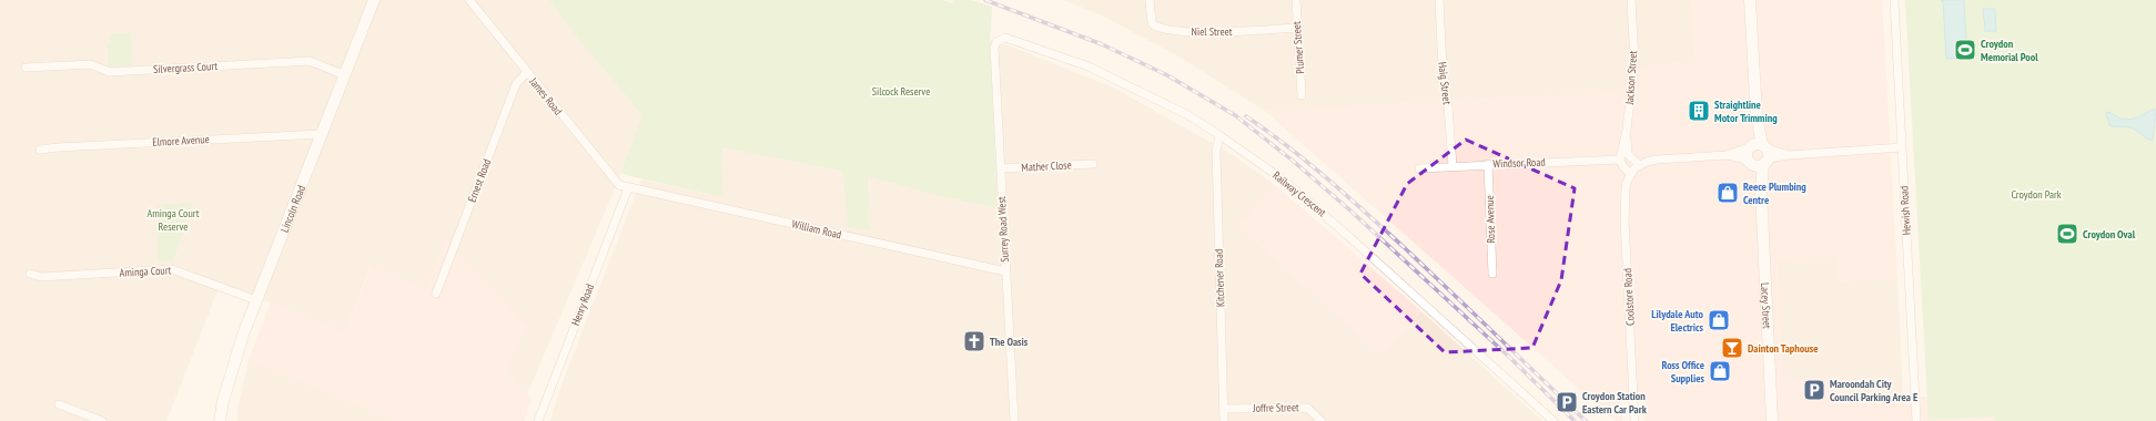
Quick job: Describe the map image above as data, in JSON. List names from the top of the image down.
{
  "streets": {
    "main road": ["Lincoln Road", "Lacey Street"],
    "street": [
      "Niel Street",
      "Plumer Street",
      "Silvergrass Court",
      "Jackson Street",
      "Haig Street",
      "James Road",
      "Elmore Avenue",
      "Windsor Road",
      "Mather Close",
      "Ernest Road",
      "Railway Crescent",
      "Hewish Road",
      "Rose Avenue",
      "William Road",
      "Surrey Road West",
      "Aminga Court",
      "Kitchener Road",
      "Coolstore Road",
      "Henry Road",
      "Joffre Street"
    ]
  },
  "crossings": [
    ["Niel Street", "Plumer Street"],
    ["Silvergrass Court", "Lincoln Road"],
    ["Haig Street", "Windsor Road"],
    ["James Road", "Ernest Road"],
    ["James Road", "William Road"],
    ["James Road", "Henry Road"],
    ["Elmore Avenue", "Lincoln Road"],
    ["Windsor Road", "Rose Avenue"],
    ["Mather Close", "Surrey Road West"],
    ["Railway Crescent", "Surrey Road West"],
    ["Railway Crescent", "Kitchener Road"],
    ["Lincoln Road", "Aminga Court"],
    ["William Road", "Surrey Road West"],
    ["William Road", "Henry Road"],
    ["Kitchener Road", "Joffre Street"]
  ],
  "parks": ["Silcock Reserve", "Croydon Park", "Aminga Court Reserve"],
  "places": {
    "sports": ["Croydon Memorial Pool", "Croydon Oval"],
    "building": ["Straightline Motor Trimming"],
    "shop": ["Reece Plumbing Centre", "Lilydale Auto Electrics", "Ross Office Supplies"],
    "church": ["The Oasis"],
    "bar": ["Dainton Taphouse"],
    "parking": ["Maroondah City Council Parking Area E", "Croydon Station Eastern Car Park"]
  }
}
